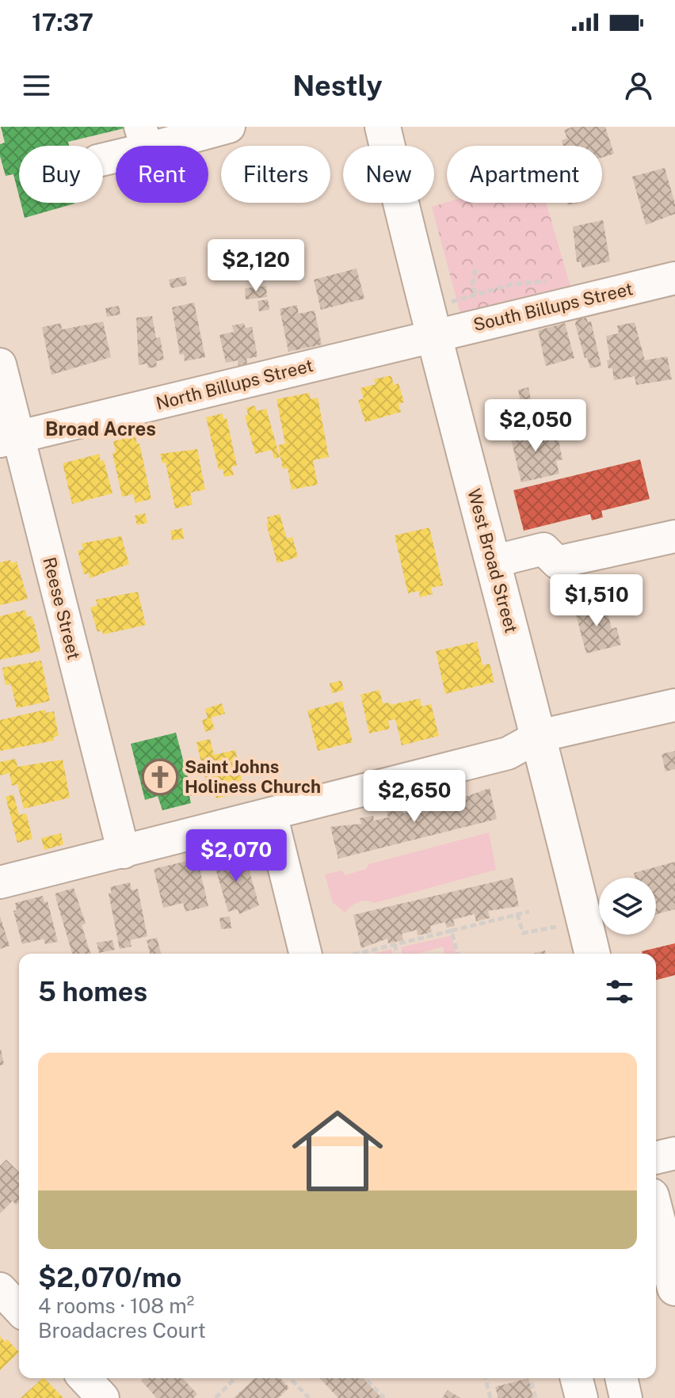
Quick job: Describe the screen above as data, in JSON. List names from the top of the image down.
{
  "streets": {
    "main road": ["West Broad Street"],
    "street": ["South Billups Street", "North Billups Street", "Reese Street"]
  },
  "crossings": [
    ["South Billups Street", "North Billups Street"],
    ["South Billups Street", "West Broad Street"],
    ["North Billups Street", "West Broad Street"],
    ["North Billups Street", "Reese Street"]
  ],
  "districts": ["Broad Acres"],
  "places": {
    "church": ["Saint Johns Holiness Church"]
  },
  "page": {
    "status": "17:37",
    "header": "Nestly",
    "chip": [
      "Buy",
      "Rent",
      "Filters",
      "New",
      "Apartment"
    ],
    "price": [
      "$2,120",
      "$2,050",
      "$1,510",
      "$2,650",
      "$2,070"
    ],
    "heading": "5 homes",
    "list": [
      {
        "name": "$2,070/mo",
        "note": "4 rooms · 108 m² · Broadacres Court"
      }
    ]
  }
}
